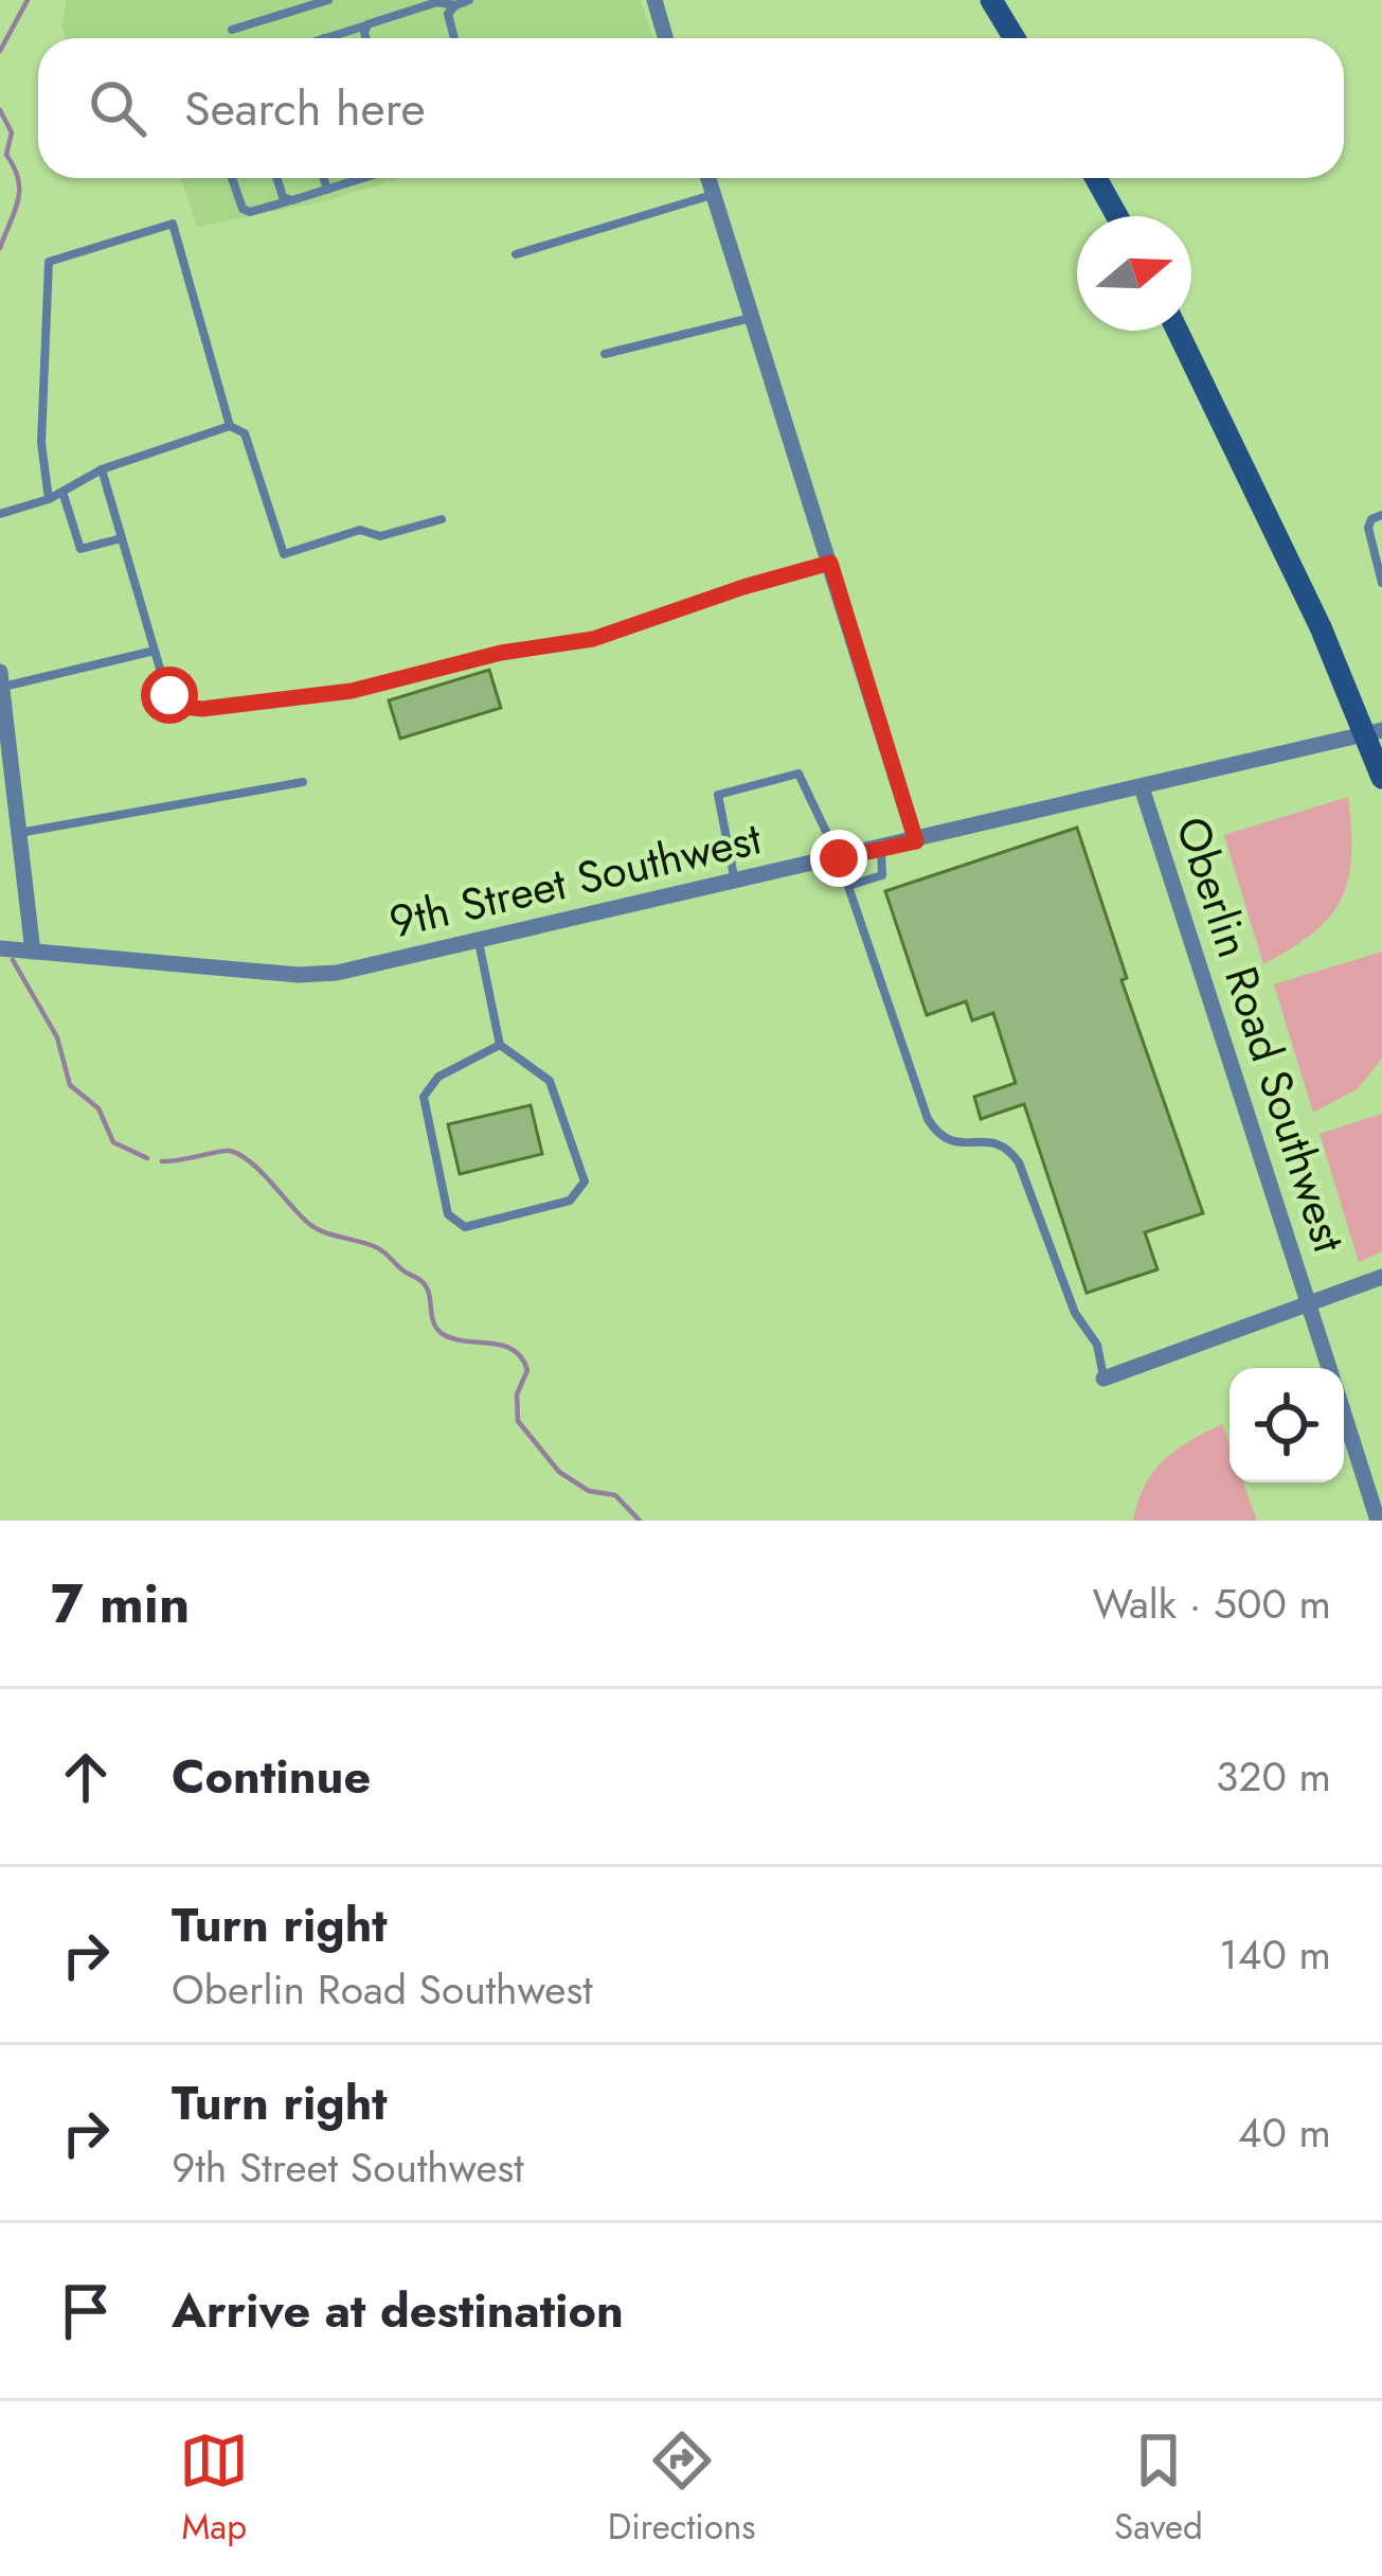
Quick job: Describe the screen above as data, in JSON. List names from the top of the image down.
{
  "streets": {
    "street": ["9th Street Southwest", "Oberlin Road Southwest"]
  },
  "crossings": [
    ["9th Street Southwest", "Oberlin Road Southwest"]
  ],
  "north": "right",
  "page": {
    "search": "Search here",
    "heading": ["7 min", "Walk · 500 m"],
    "list": [
      ["Continue", "320 m"],
      ["Turn right", "Oberlin Road Southwest", "140 m"],
      ["Turn right", "9th Street Southwest", "40 m"],
      "Arrive at destination"
    ],
    "nav": ["Map", "Directions", "Saved"]
  }
}
